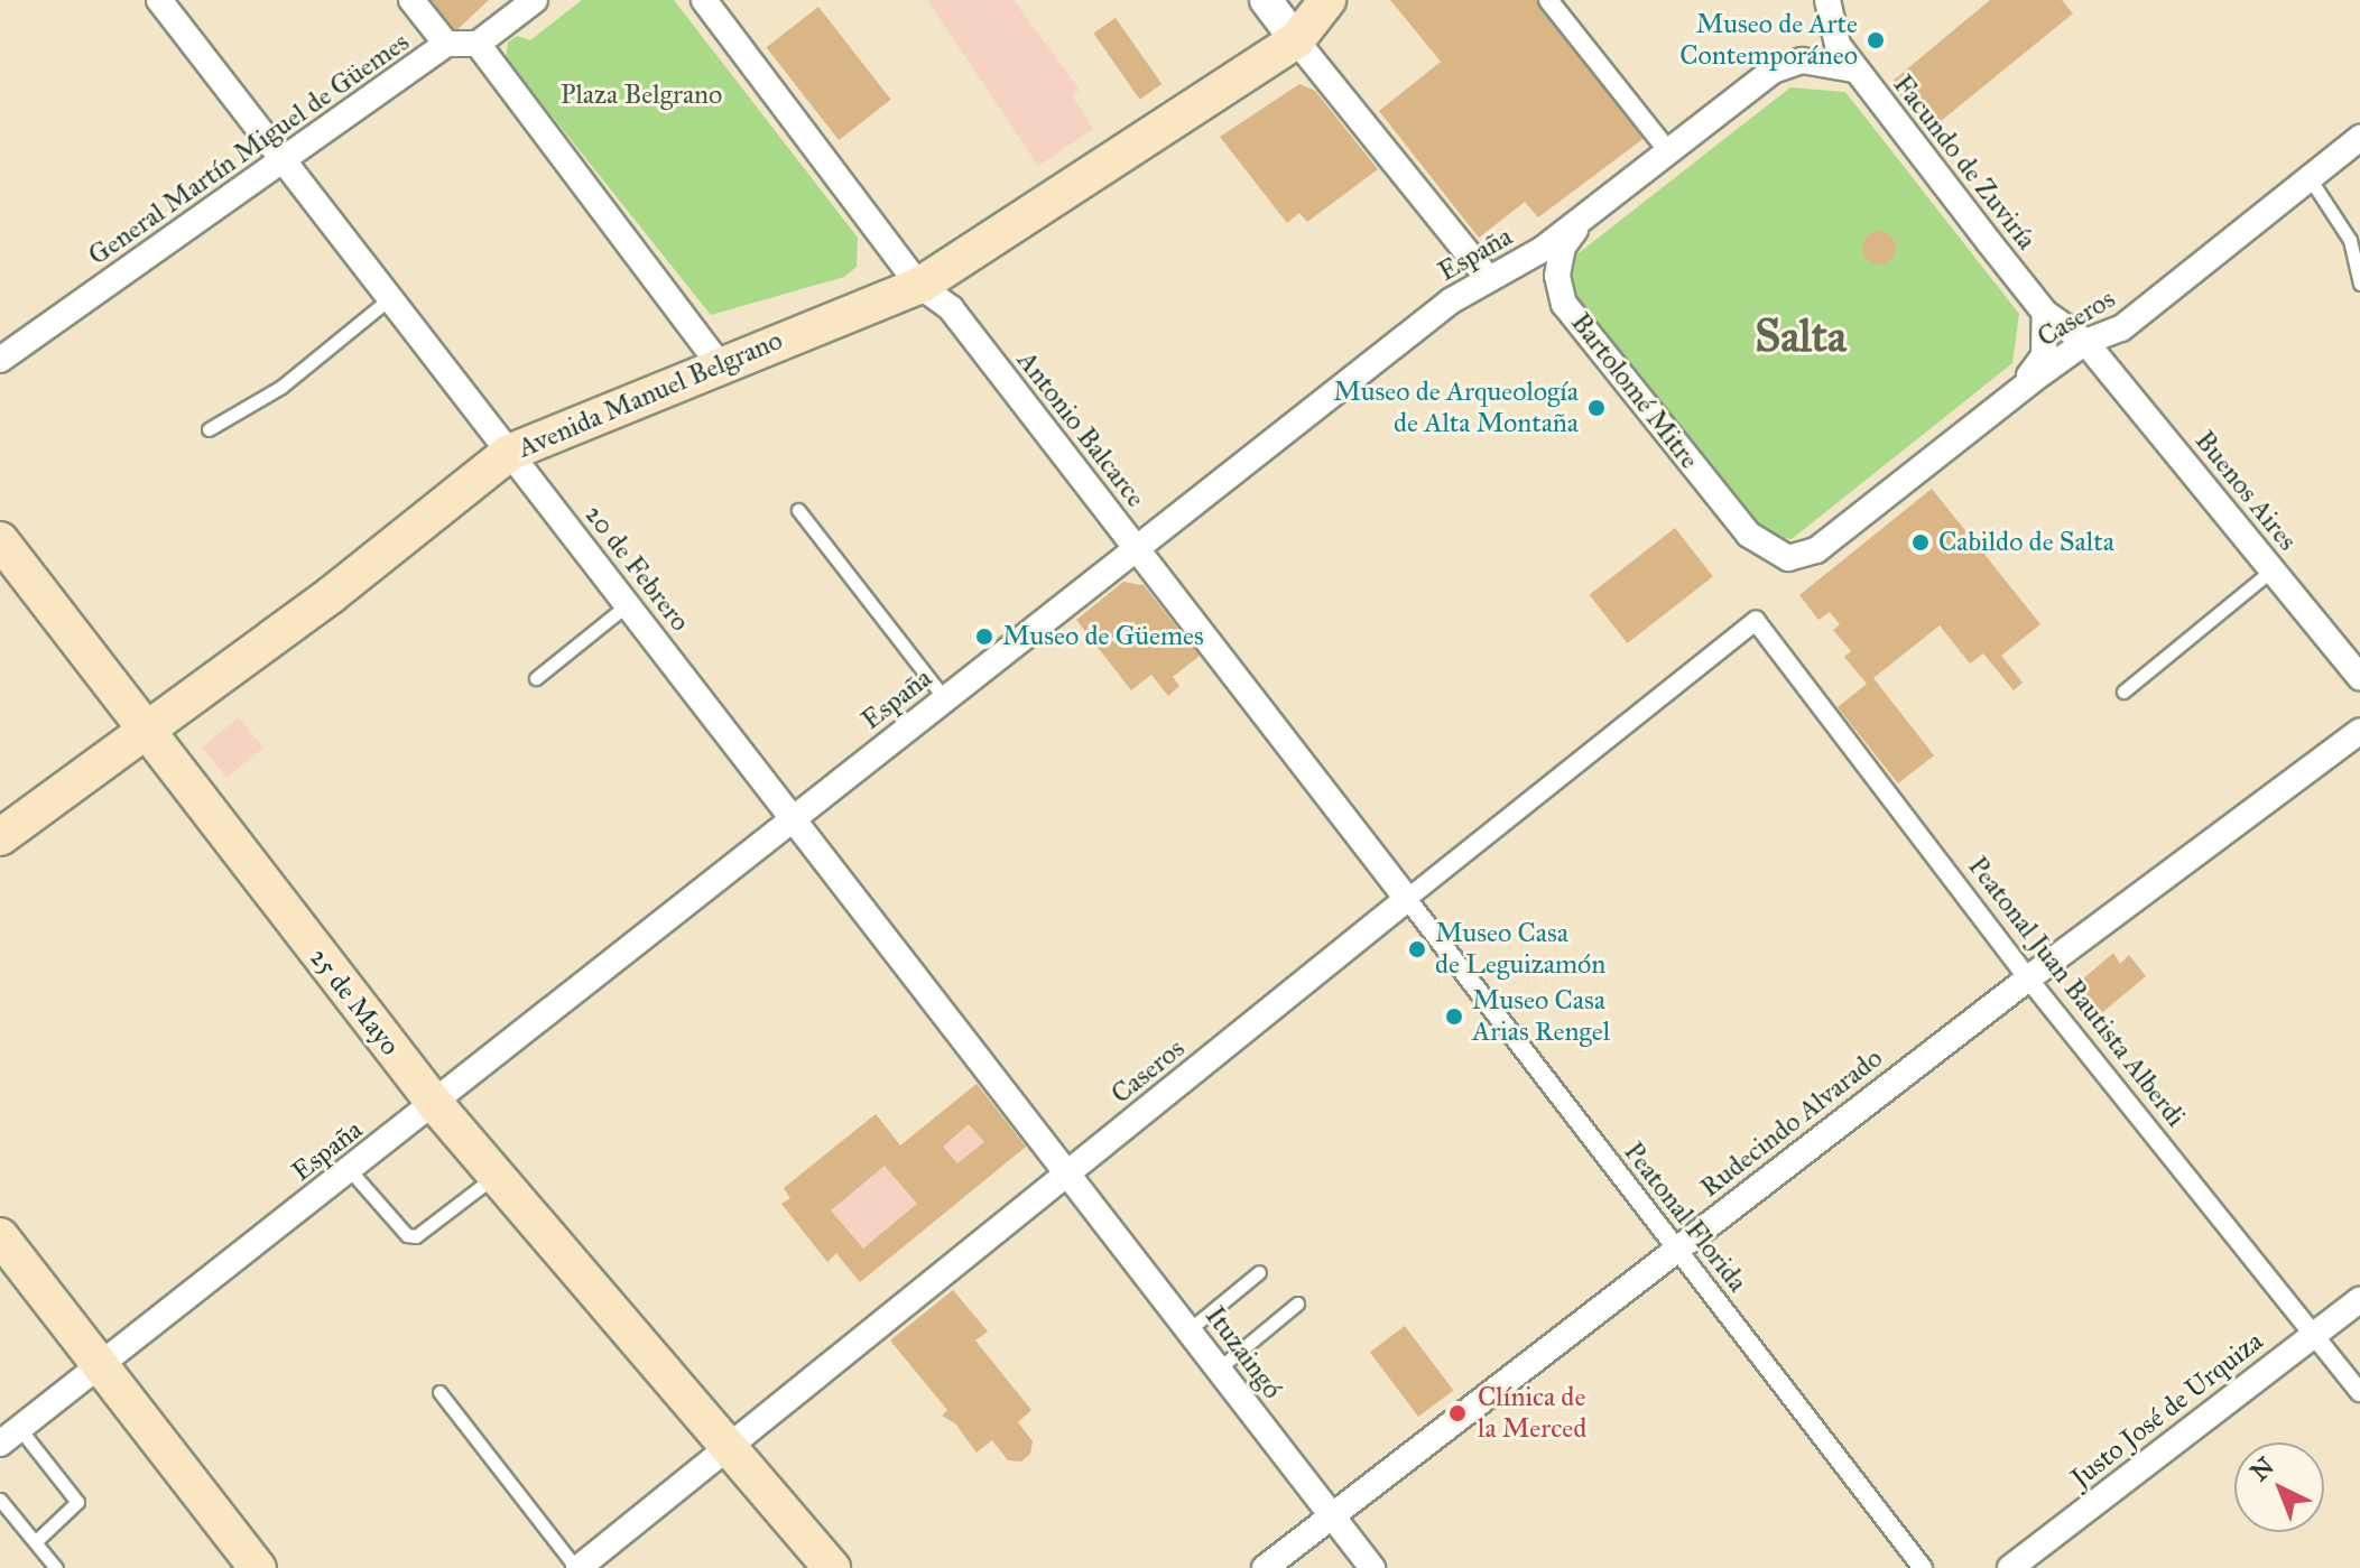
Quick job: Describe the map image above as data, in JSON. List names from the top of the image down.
{
  "streets": {
    "main road": ["Avenida Manuel Belgrano", "25 de Mayo"],
    "street": [
      "General Martín Miguel de Güemes",
      "Facundo de Zuviría",
      "España",
      "Caseros",
      "Bartolomé Mitre",
      "Antonio Balcarce",
      "Buenos Aires",
      "20 de Febrero",
      "Peatonal Juan Bautista Alberdi",
      "Rudecindo Alvarado",
      "Peatonal Florida",
      "Ituzaingó",
      "Justo José de Urquiza"
    ]
  },
  "crossings": [
    ["General Martín Miguel de Güemes", "20 de Febrero"],
    ["Facundo de Zuviría", "España"],
    ["Facundo de Zuviría", "Caseros"],
    ["Facundo de Zuviría", "Buenos Aires"],
    ["España", "Bartolomé Mitre"],
    ["España", "Antonio Balcarce"],
    ["España", "20 de Febrero"],
    ["España", "25 de Mayo"],
    ["Caseros", "Bartolomé Mitre"],
    ["Caseros", "Antonio Balcarce"],
    ["Caseros", "Buenos Aires"],
    ["Caseros", "20 de Febrero"],
    ["Caseros", "Peatonal Juan Bautista Alberdi"],
    ["Caseros", "25 de Mayo"],
    ["Caseros", "Peatonal Florida"],
    ["Caseros", "Ituzaingó"],
    ["Avenida Manuel Belgrano", "Antonio Balcarce"],
    ["Avenida Manuel Belgrano", "20 de Febrero"],
    ["Avenida Manuel Belgrano", "25 de Mayo"],
    ["Antonio Balcarce", "Peatonal Florida"],
    ["20 de Febrero", "Ituzaingó"],
    ["Peatonal Juan Bautista Alberdi", "Rudecindo Alvarado"],
    ["Peatonal Juan Bautista Alberdi", "Justo José de Urquiza"],
    ["Rudecindo Alvarado", "Peatonal Florida"],
    ["Rudecindo Alvarado", "Ituzaingó"]
  ],
  "districts": ["Salta"],
  "parks": ["Plaza Belgrano"],
  "places": [
    "Museo de Arte Contemporáneo",
    "Museo de Arqueología de Alta Montaña",
    "Cabildo de Salta",
    "Museo de Güemes",
    "Museo Casa de Leguizamón",
    "Museo Casa Arias Rengel",
    "Clínica de la Merced"
  ],
  "north": "top left"
}
